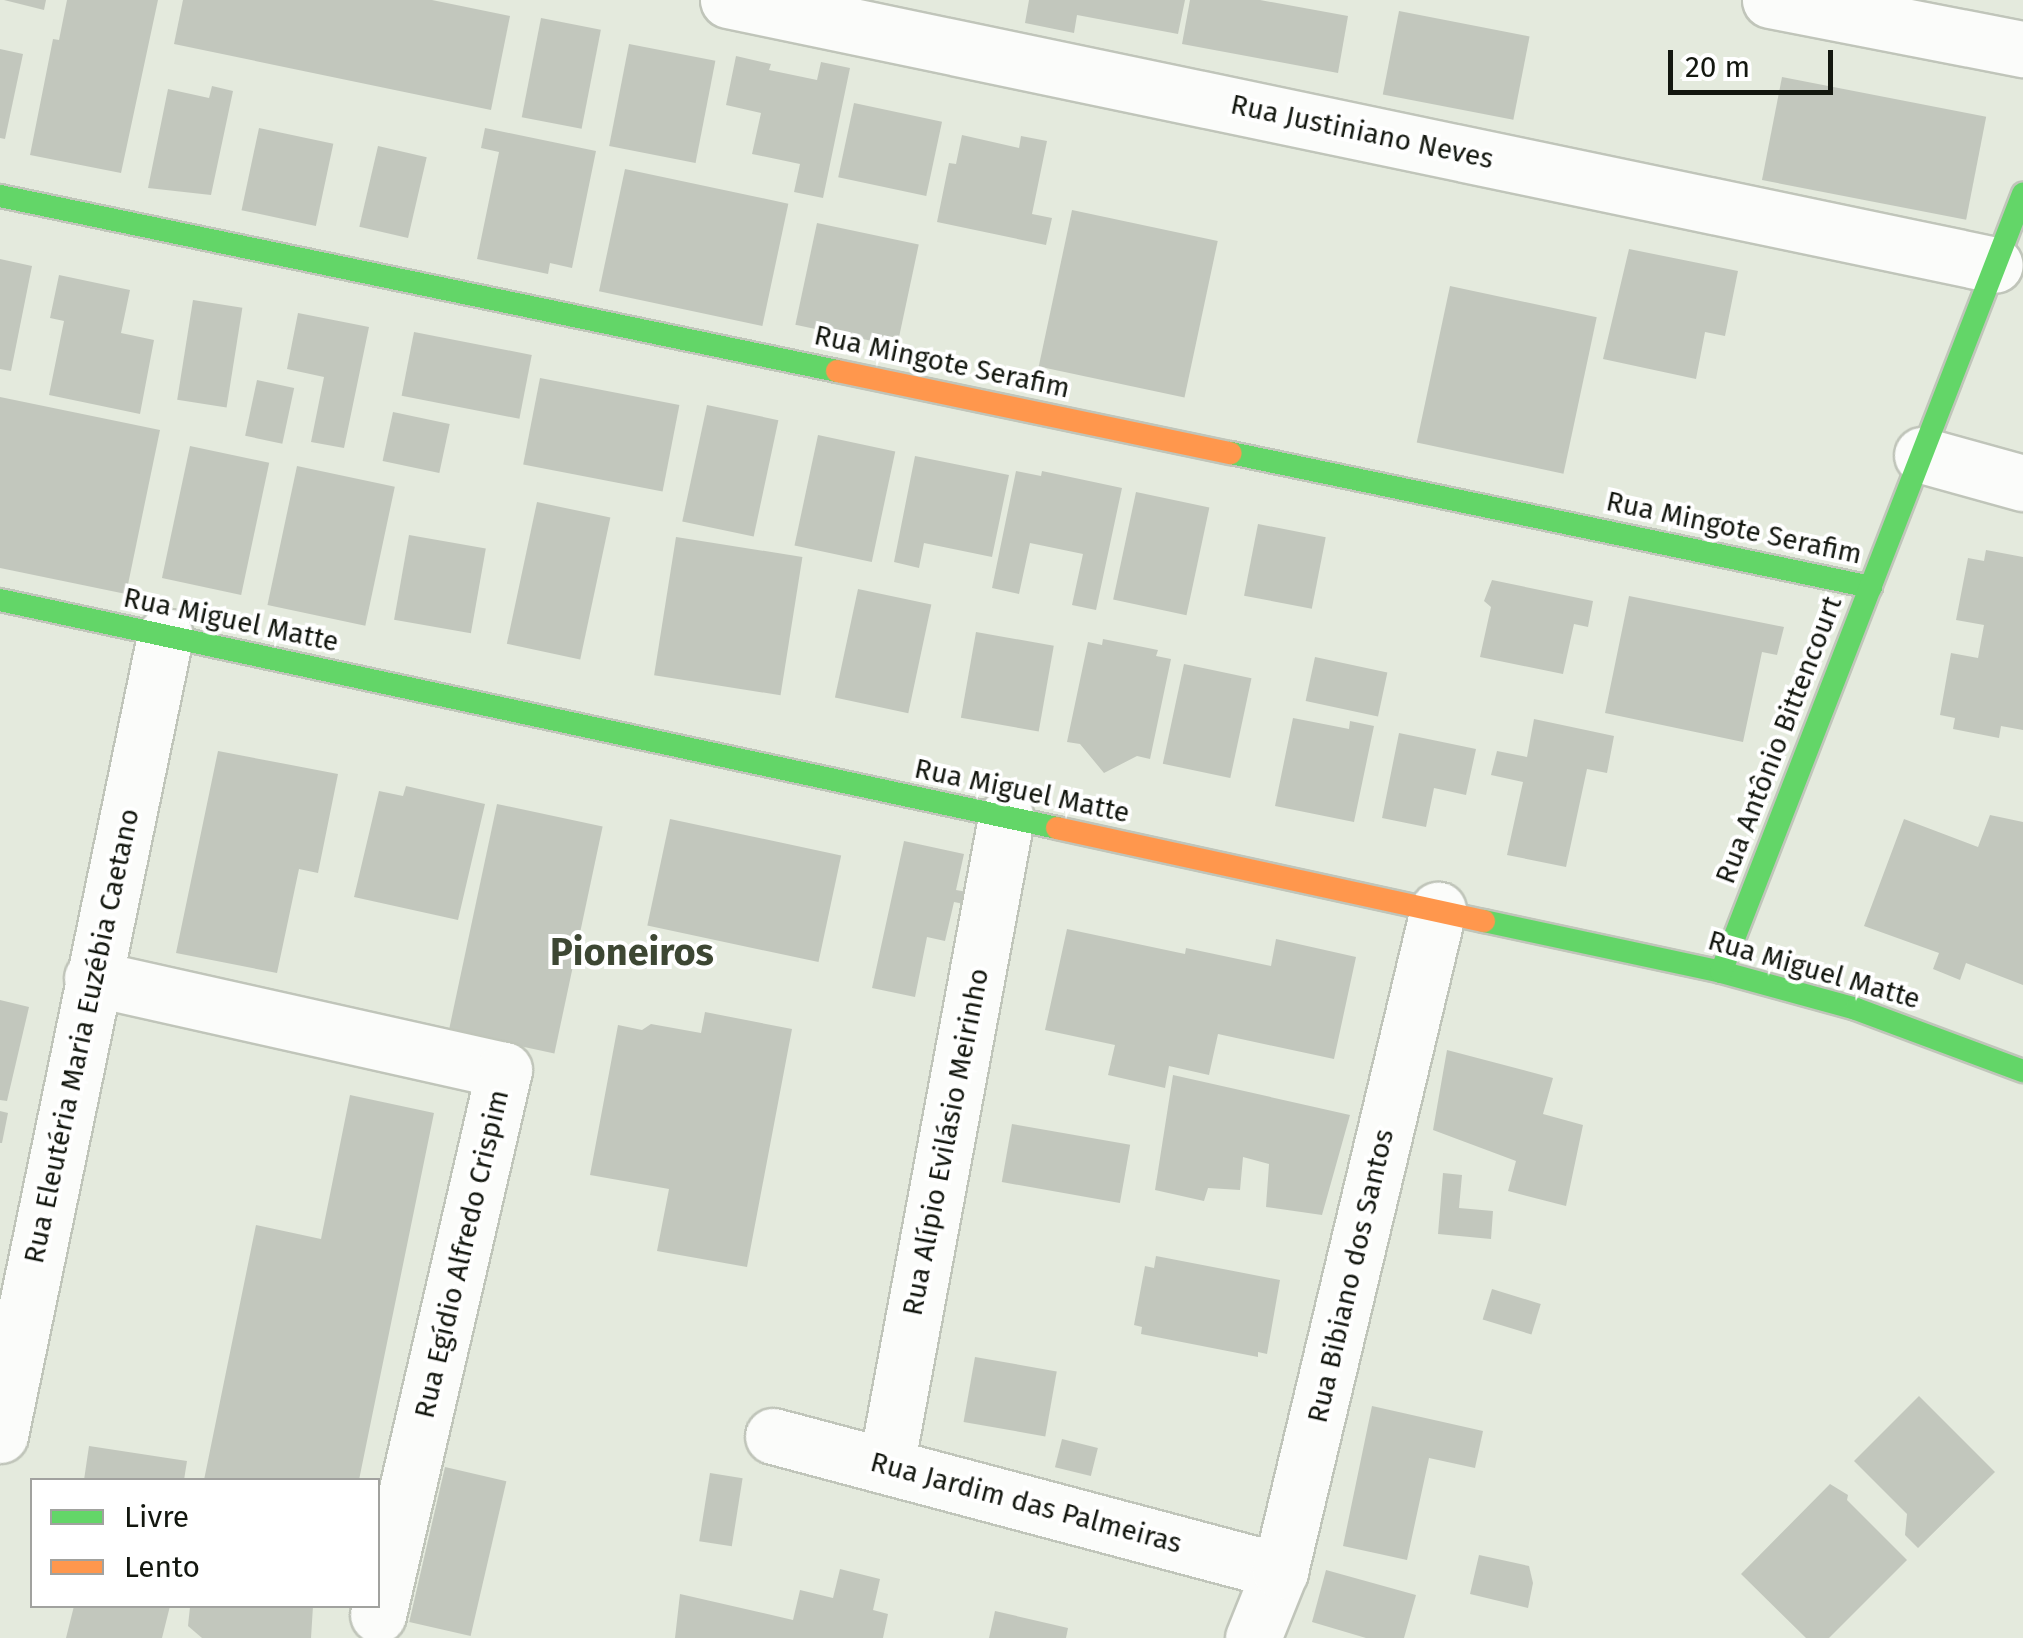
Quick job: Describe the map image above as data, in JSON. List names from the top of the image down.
{
  "streets": {
    "street": [
      "Rua Justiniano Neves",
      "Rua Mingote Serafim",
      "Rua Miguel Matte",
      "Rua Antônio Bittencourt",
      "Rua Eleutéria Maria Euzébia Caetano",
      "Rua Alípio Evilásio Meirinho",
      "Rua Egídio Alfredo Crispim",
      "Rua Bibiano dos Santos",
      "Rua Jardim das Palmeiras"
    ]
  },
  "crossings": [
    ["Rua Justiniano Neves", "Rua Antônio Bittencourt"],
    ["Rua Mingote Serafim", "Rua Antônio Bittencourt"],
    ["Rua Miguel Matte", "Rua Antônio Bittencourt"],
    ["Rua Miguel Matte", "Rua Eleutéria Maria Euzébia Caetano"],
    ["Rua Miguel Matte", "Rua Alípio Evilásio Meirinho"],
    ["Rua Miguel Matte", "Rua Bibiano dos Santos"],
    ["Rua Eleutéria Maria Euzébia Caetano", "Rua Egídio Alfredo Crispim"],
    ["Rua Alípio Evilásio Meirinho", "Rua Jardim das Palmeiras"],
    ["Rua Bibiano dos Santos", "Rua Jardim das Palmeiras"]
  ],
  "districts": ["Pioneiros"],
  "legend": ["Livre", "Lento"],
  "scale_bar": "20 m"
}
